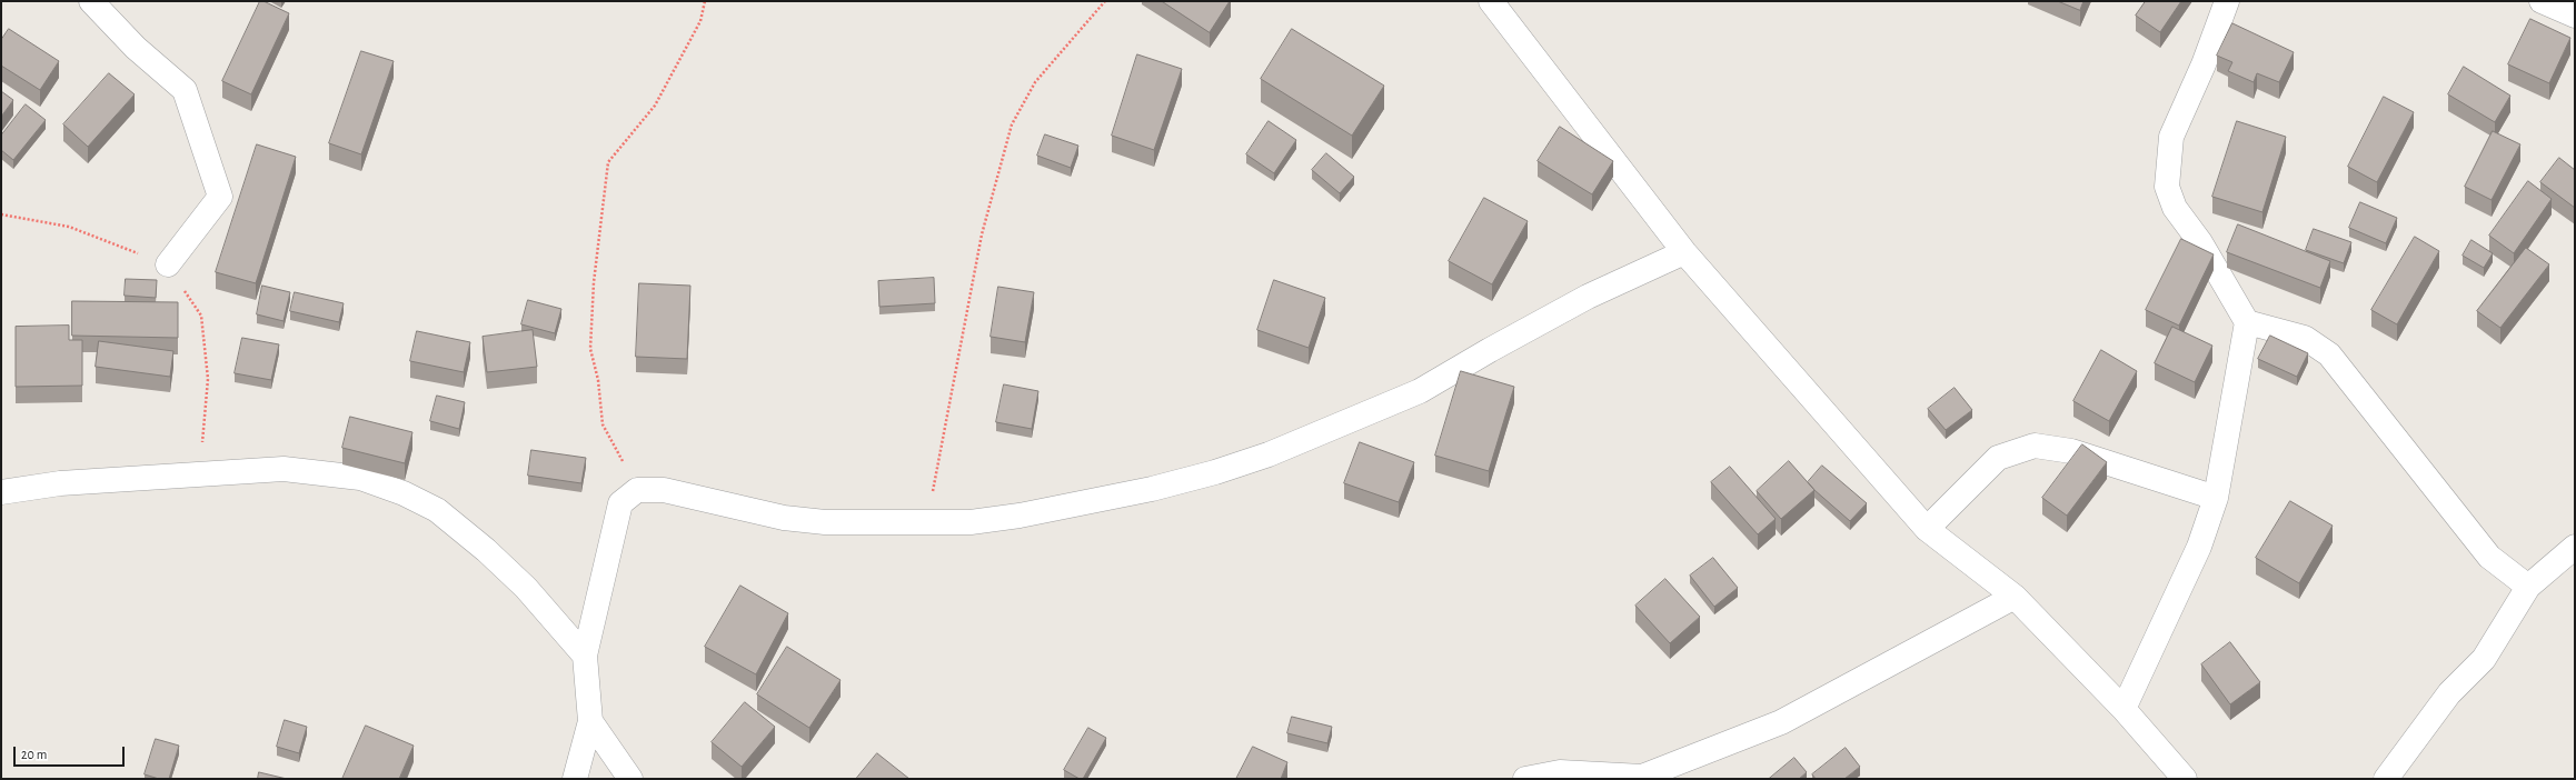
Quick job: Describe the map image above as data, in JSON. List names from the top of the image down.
{
  "scale_bar": "20 m"
}
